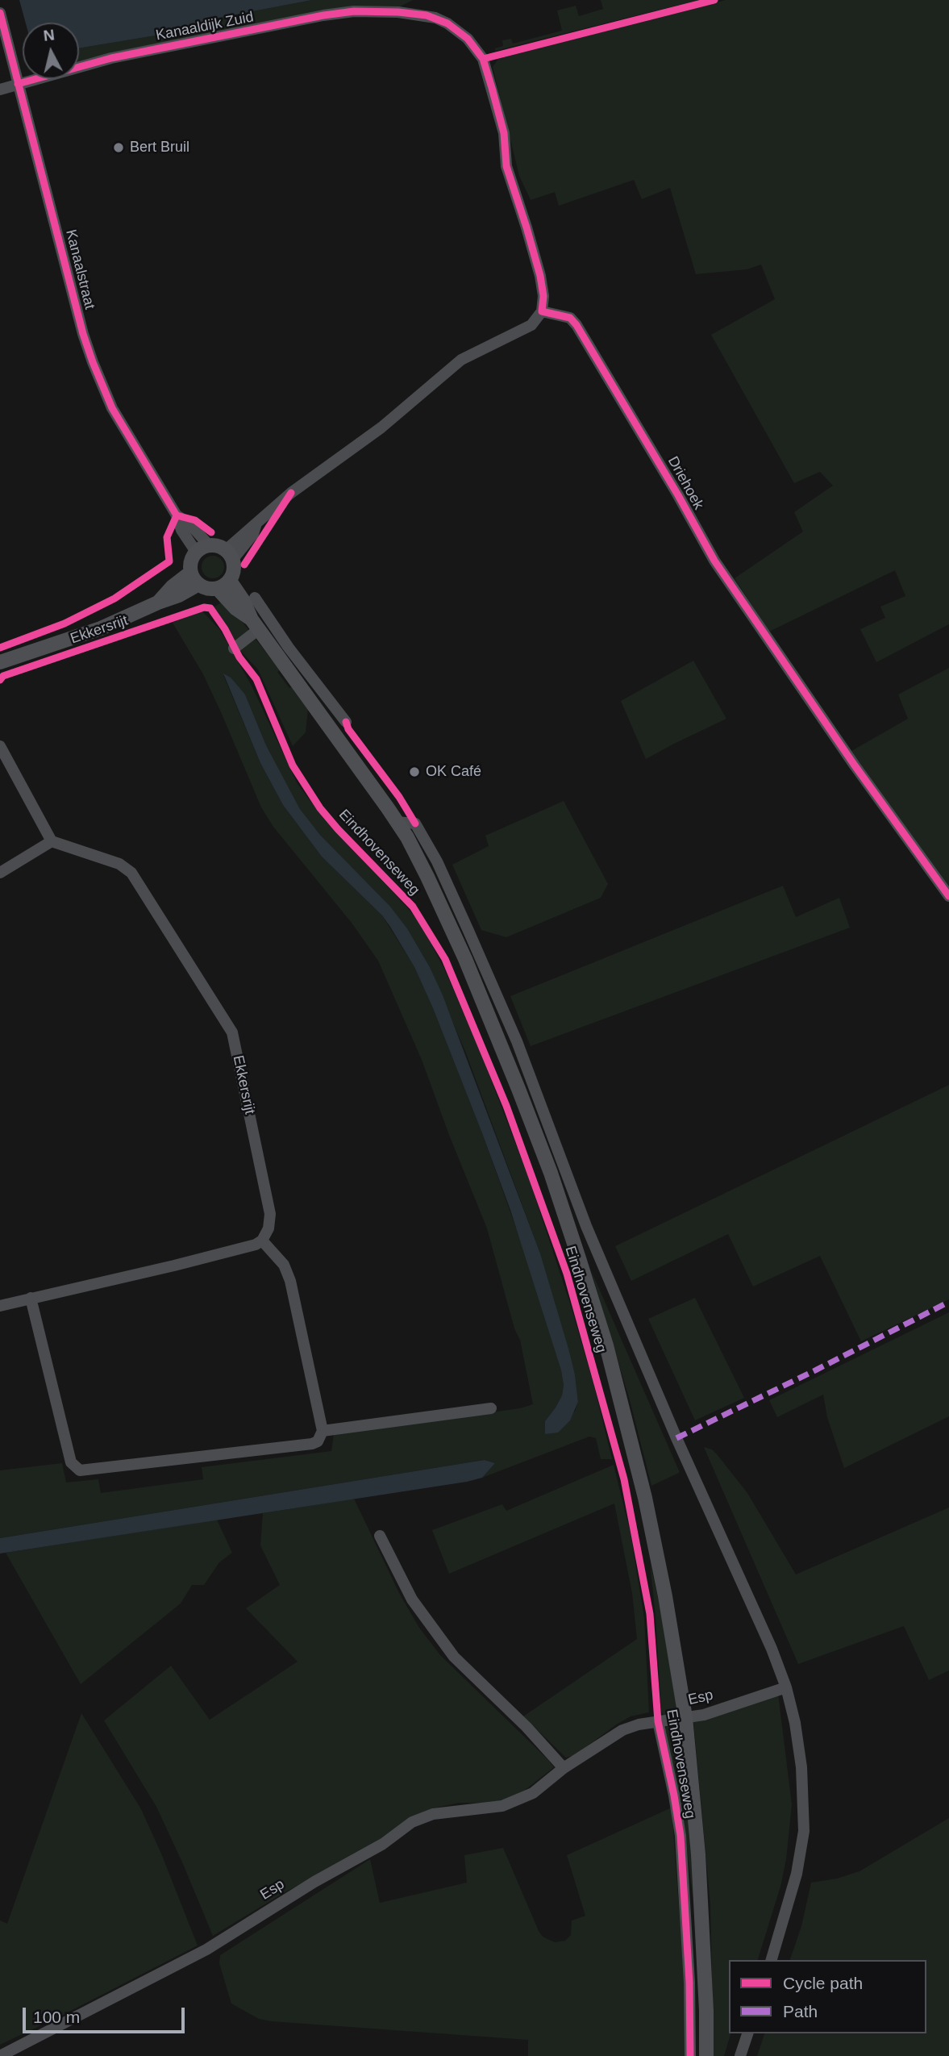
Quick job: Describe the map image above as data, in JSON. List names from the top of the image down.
{
  "streets": {
    "main road": ["Ekkersrijt", "Eindhovenseweg"],
    "street": [
      "Kanaaldijk Zuid",
      "Kanaalstraat",
      "Driehoek",
      "Esp"
    ]
  },
  "crossings": [
    ["Kanaaldijk Zuid", "Kanaalstraat"],
    ["Kanaaldijk Zuid", "Driehoek"],
    ["Kanaalstraat", "Ekkersrijt"],
    ["Kanaalstraat", "Eindhovenseweg"],
    ["Ekkersrijt", "Eindhovenseweg"],
    ["Eindhovenseweg", "Esp"]
  ],
  "places": ["Bert Bruil", "OK Café"],
  "legend": ["Cycle path", "Path"],
  "scale_bar": "100 m",
  "north": "top"
}
